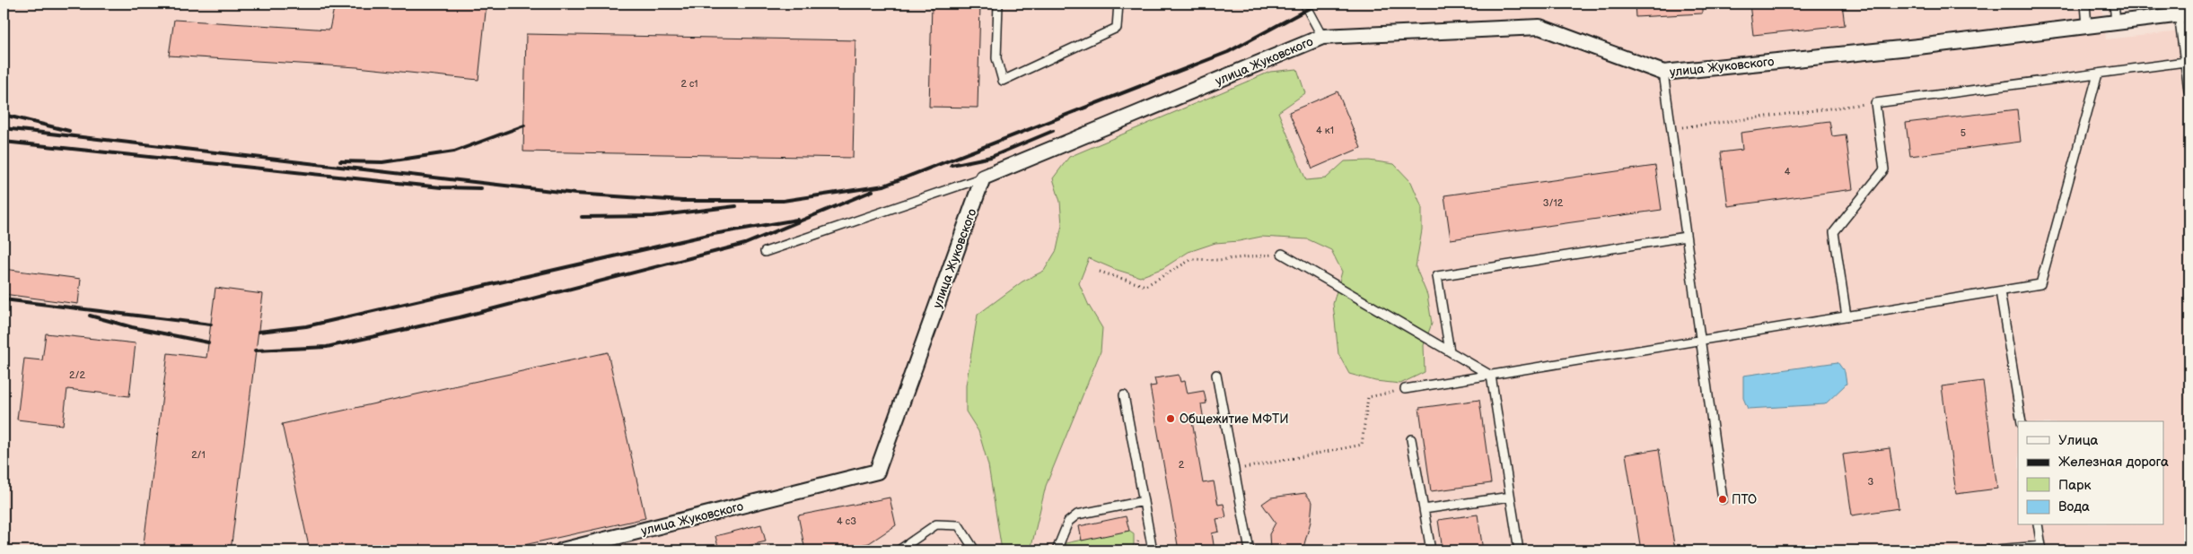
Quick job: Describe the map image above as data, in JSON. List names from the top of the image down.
{
  "streets": {
    "street": ["улица Жуковского"]
  },
  "places": ["Общежитие МФТИ", "ПТО"],
  "house_numbers": [
    "2 с1",
    "4 к1",
    "5",
    "4",
    "3/12",
    "2/2",
    "2/1",
    "2",
    "3",
    "4 с3"
  ],
  "legend": [
    "Улица",
    "Железная дорога",
    "Парк",
    "Вода"
  ]
}
